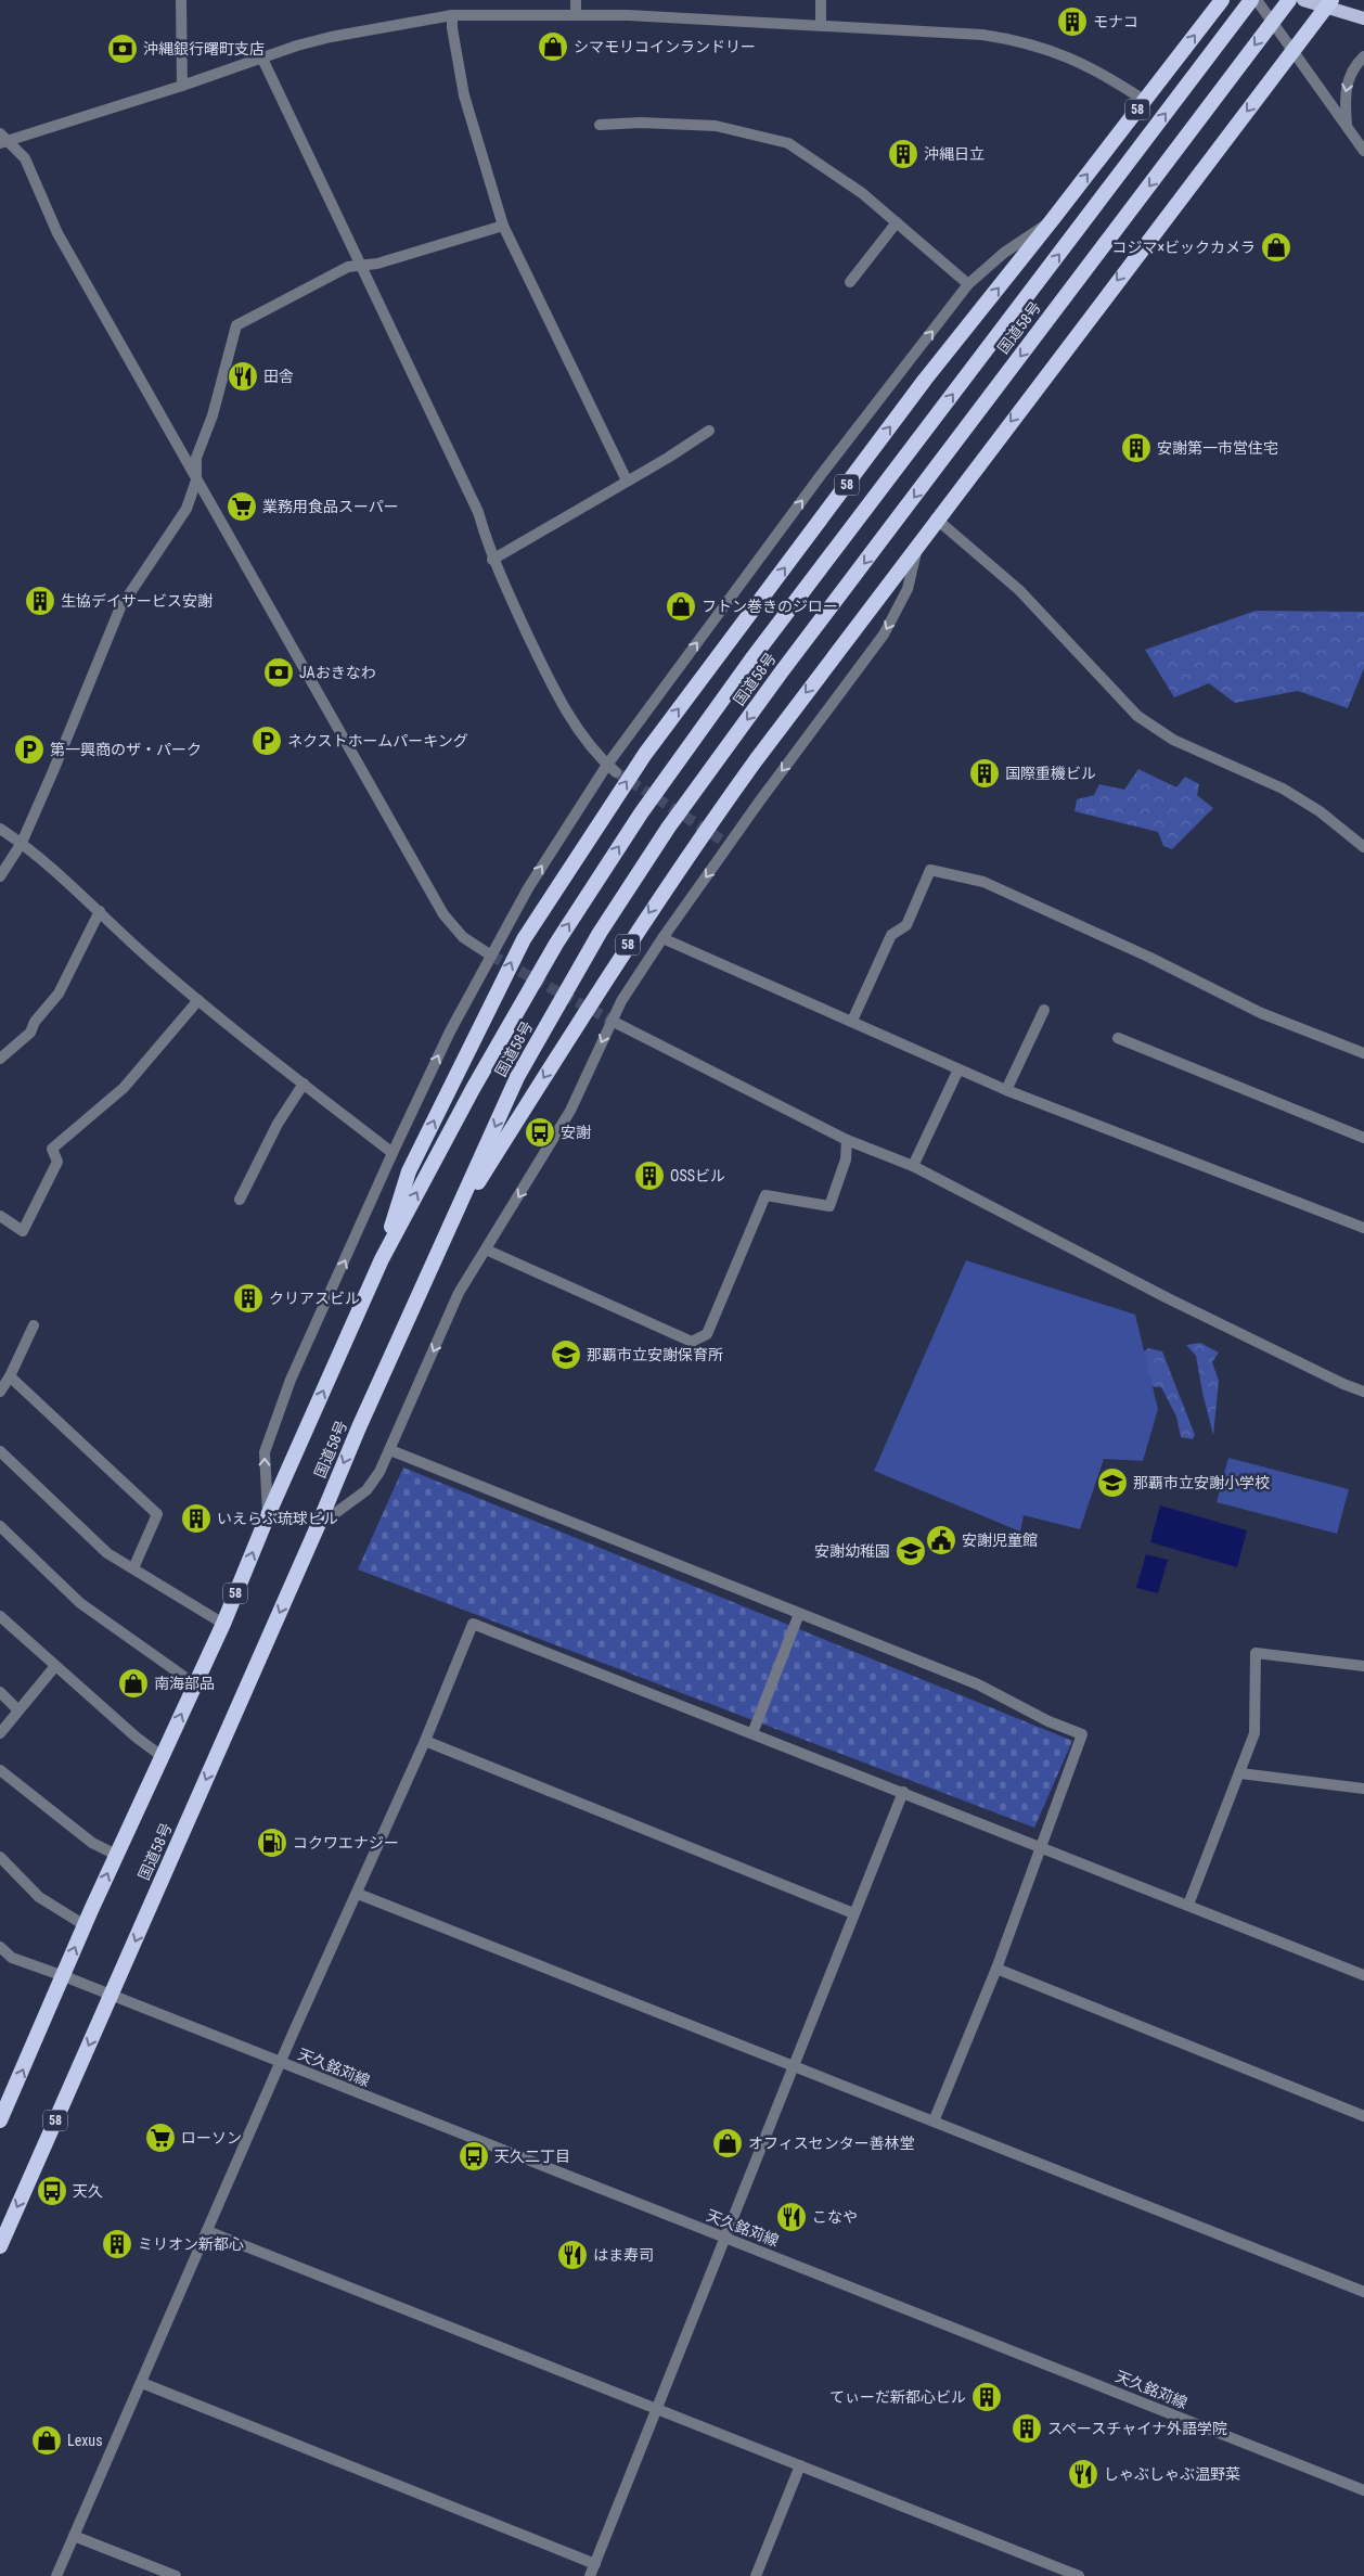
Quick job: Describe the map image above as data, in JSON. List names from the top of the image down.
{
  "streets": {
    "highway": ["58", "国道58号"],
    "street": ["天久銘苅線"]
  },
  "crossings": [
    ["58", "国道58号"],
    ["国道58号", "天久銘苅線"]
  ],
  "places": {
    "building": [
      "モナコ",
      "沖縄日立",
      "安謝第一市営住宅",
      "生協デイサービス安謝",
      "国際重機ビル",
      "OSSビル",
      "クリアスビル",
      "いえらぶ琉球ビル",
      "ミリオン新都心",
      "てぃーだ新都心ビル",
      "スペースチャイナ外語学院"
    ],
    "shop": [
      "シマモリコインランドリー",
      "コジマ×ビックカメラ",
      "フトン巻きのジロー",
      "南海部品",
      "オフィスセンター善林堂",
      "Lexus"
    ],
    "bank": ["沖縄銀行曙町支店", "JAおきなわ"],
    "restaurant": [
      "田舎",
      "こなや",
      "はま寿司",
      "しゃぶしゃぶ温野菜"
    ],
    "supermarket": ["業務用食品スーパー", "ローソン"],
    "parking": ["ネクストホームパーキング", "第一興商のザ・パーク"],
    "bus stop": ["安謝", "天久二丁目", "天久"],
    "school or university": ["那覇市立安謝保育所", "那覇市立安謝小学校", "安謝幼稚園"],
    "public building": ["安謝児童館"],
    "fuel station": ["コクワエナジー"]
  }
}
